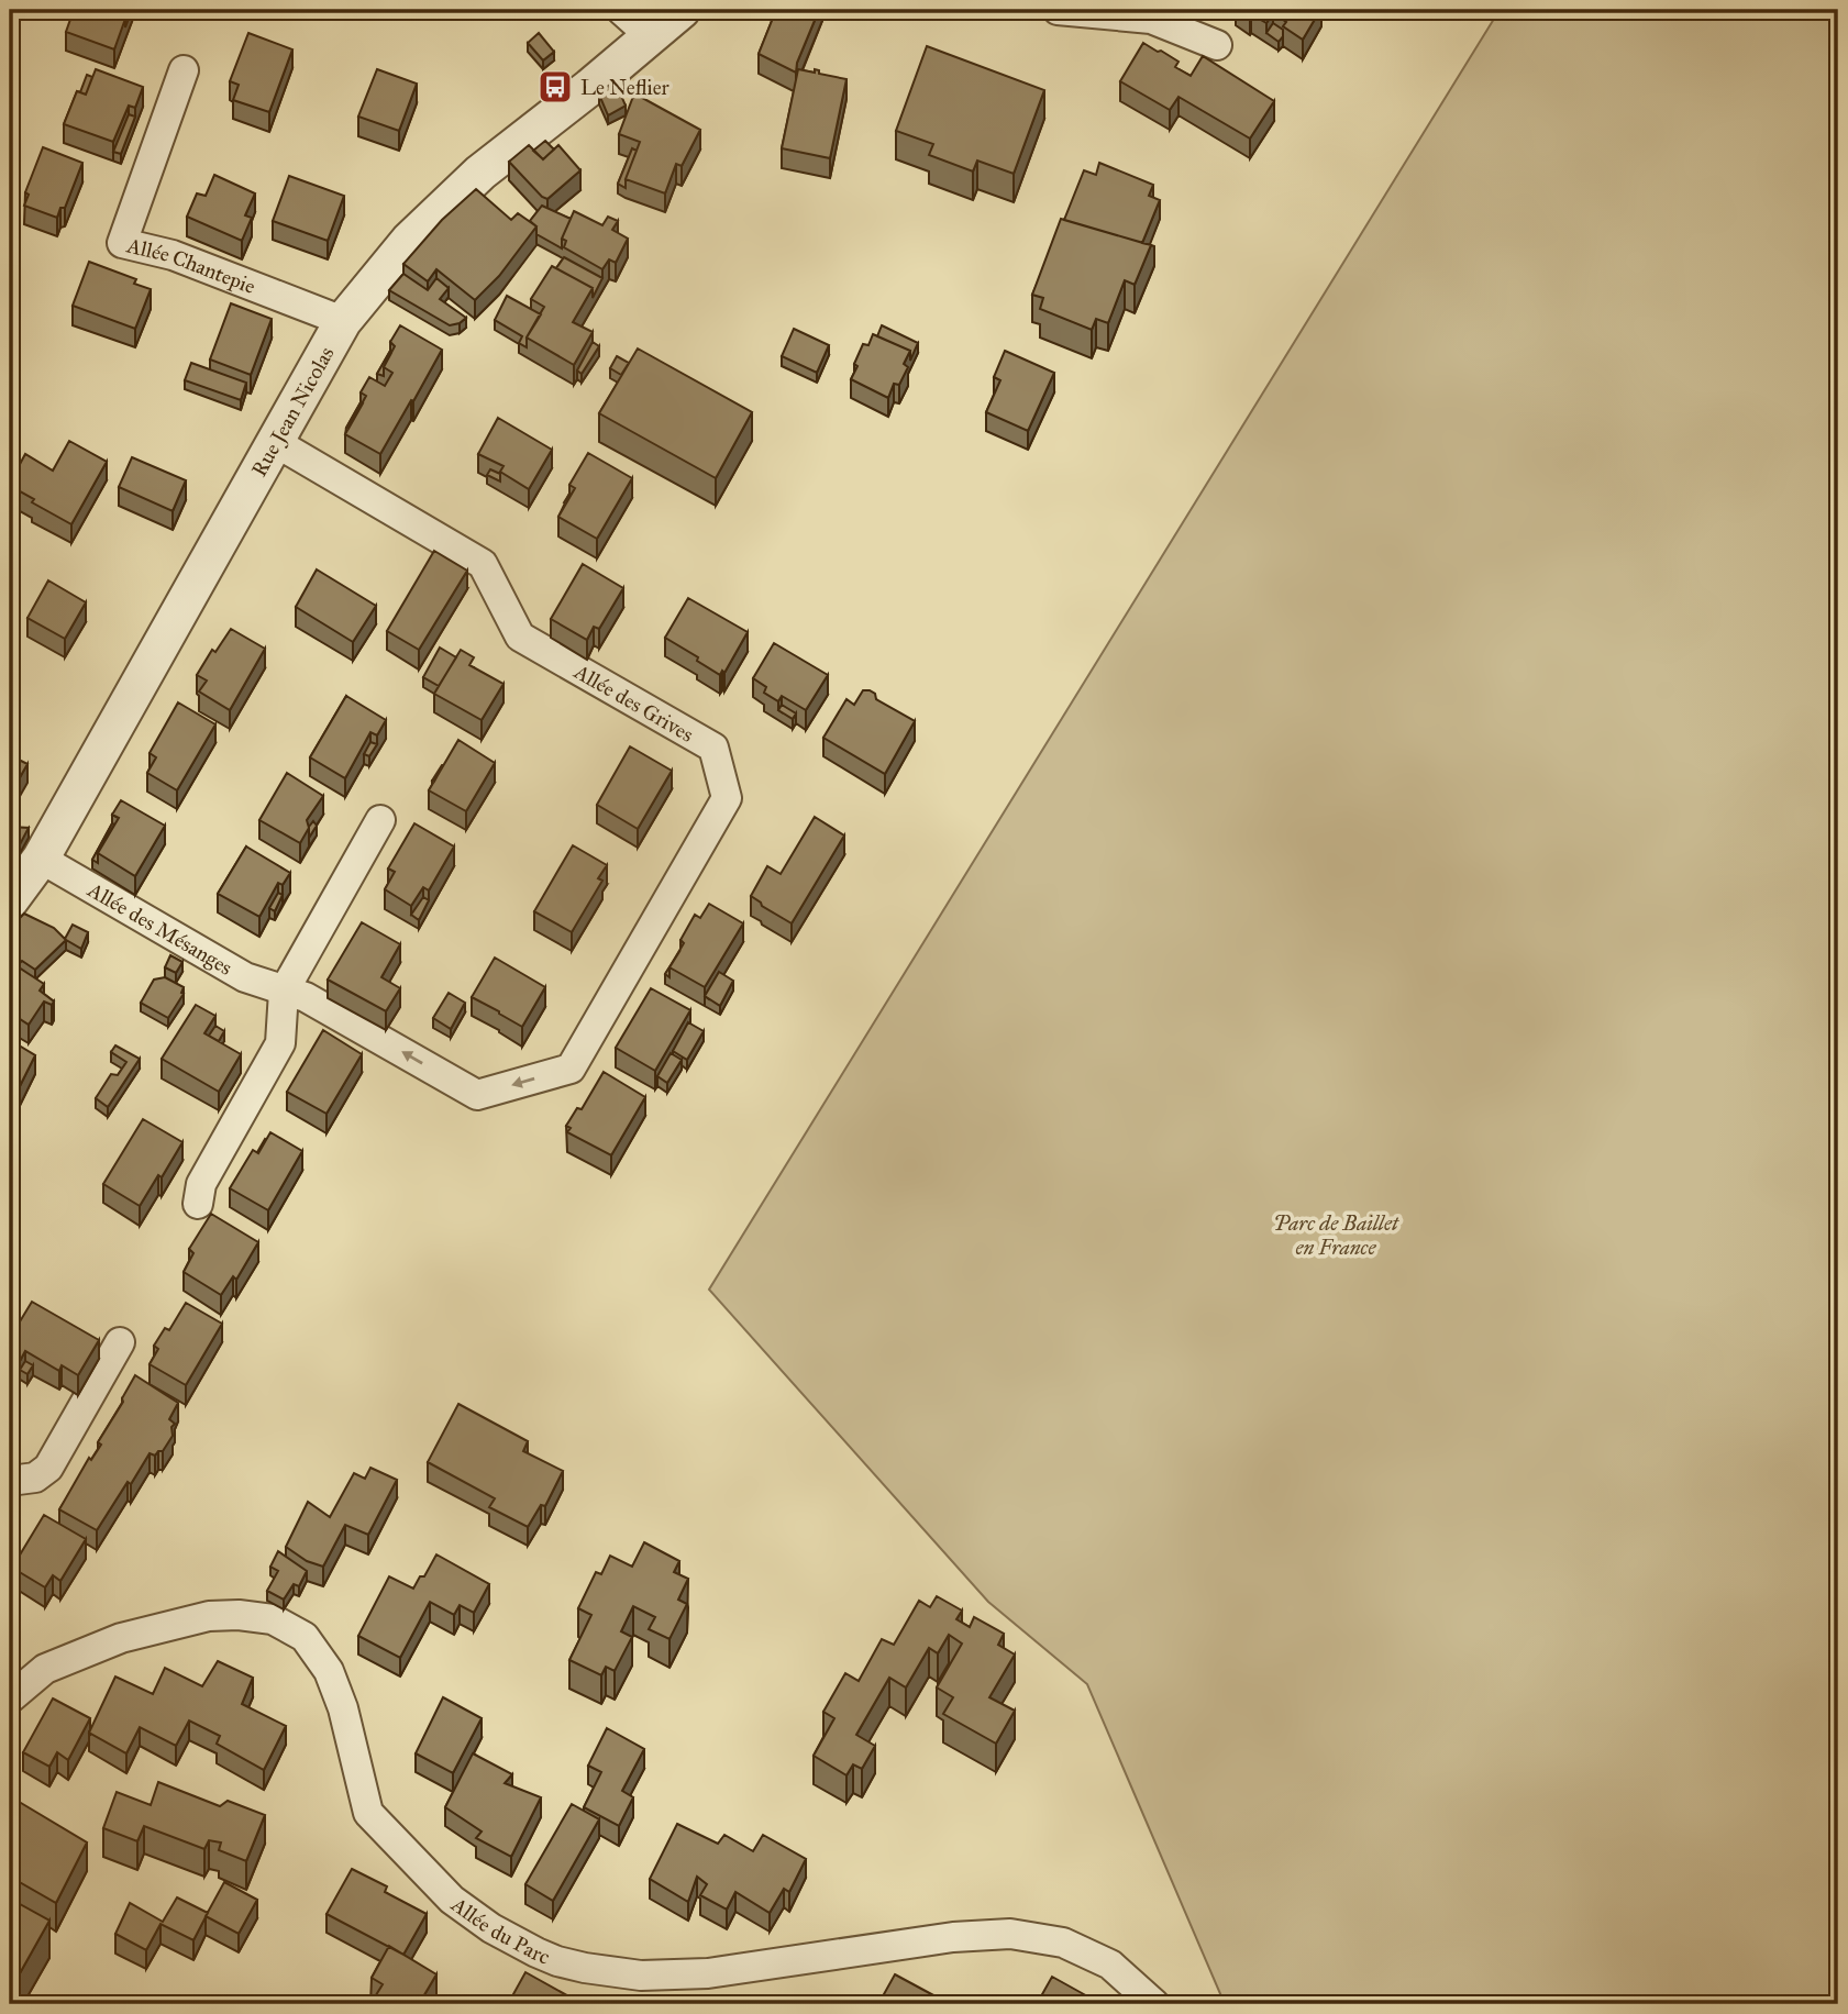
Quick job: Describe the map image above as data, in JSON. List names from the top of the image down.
{
  "streets": {
    "street": [
      "Allée Chantepie",
      "Rue Jean Nicolas",
      "Allée des Grives",
      "Allée des Mésanges",
      "Allée du Parc"
    ]
  },
  "crossings": [
    ["Allée Chantepie", "Rue Jean Nicolas"],
    ["Rue Jean Nicolas", "Allée des Grives"],
    ["Rue Jean Nicolas", "Allée des Mésanges"],
    ["Allée des Grives", "Allée des Mésanges"]
  ],
  "one_way": ["Allée des Mésanges"],
  "parks": ["Parc de Baillet en France"],
  "places": {
    "bus stop": ["Le Neflier"]
  }
}
